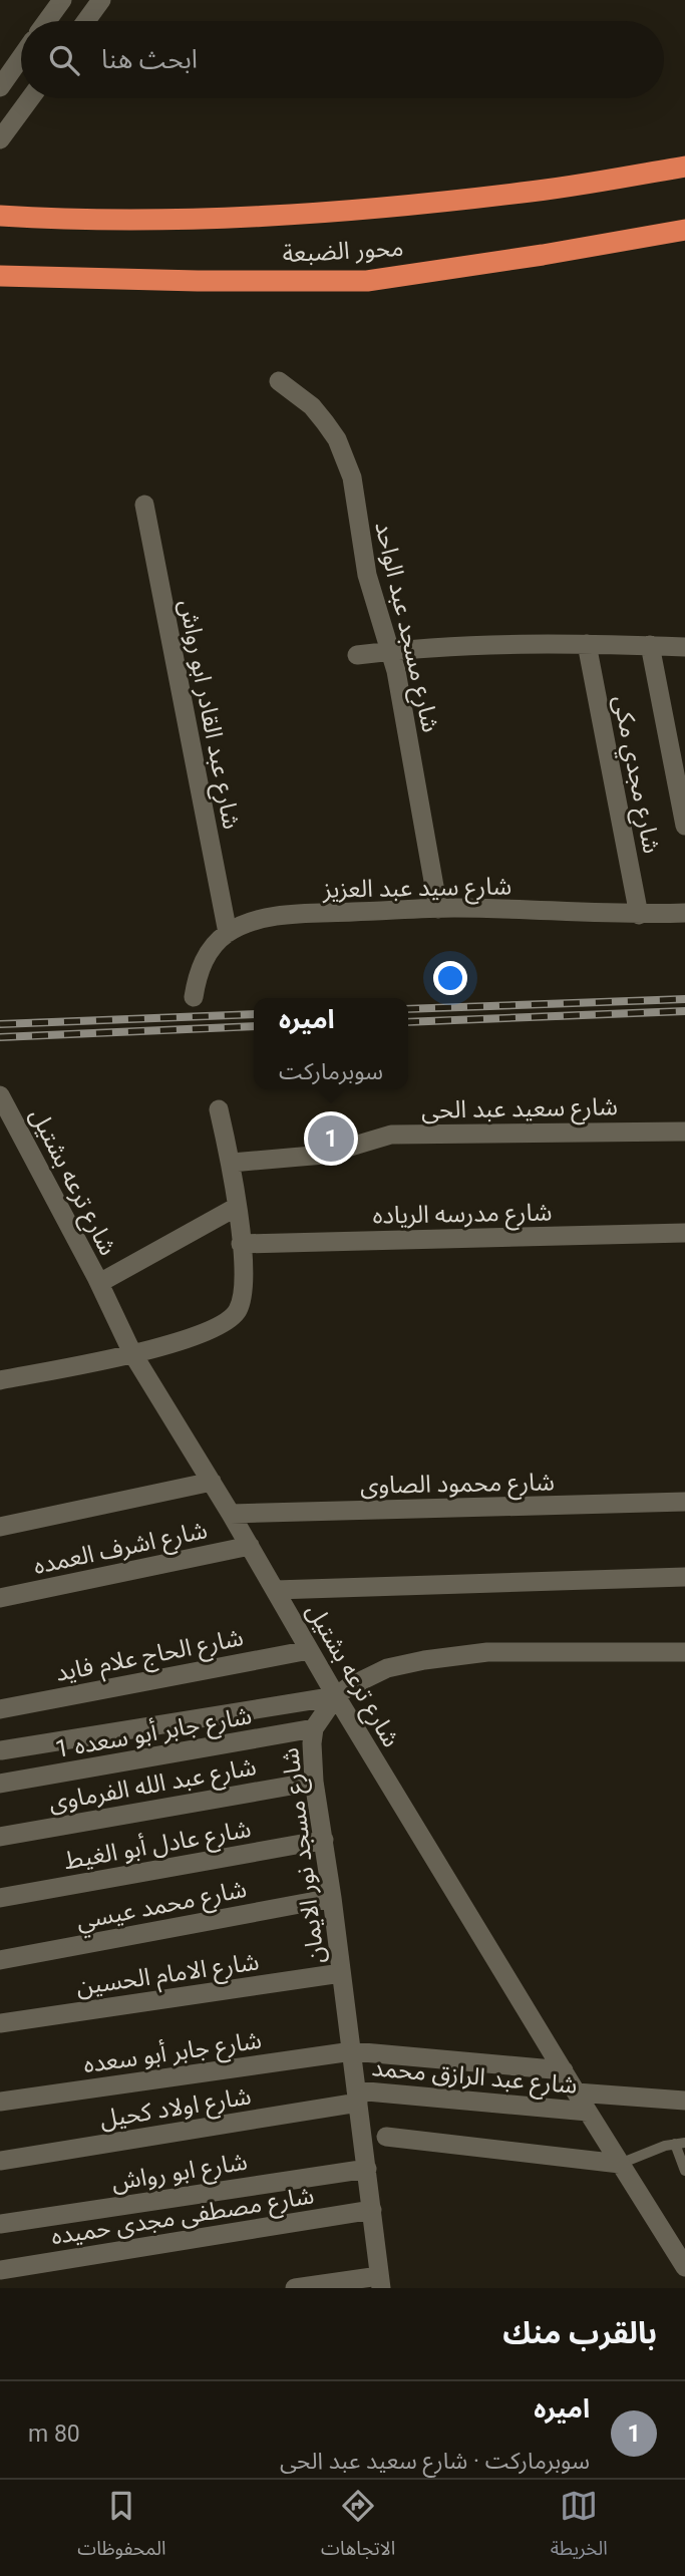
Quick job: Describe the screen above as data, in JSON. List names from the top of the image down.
{
  "streets": {
    "highway": ["محور الضبعة"],
    "street": [
      "شارع مسجد عبد الواحد",
      "شارع عبد القادر ابو رواش",
      "شارع مجدي مكى",
      "شارع سيد عبد العزيز",
      "شارع سعيد عبد الحى",
      "شارع ترعه بشتيل",
      "شارع مدرسه الرياده",
      "شارع محمود الصاوى",
      "شارع اشرف العمده",
      "شارع الحاج علام فايد",
      "شارع جابر أبو سعده 1",
      "شارع عبد الله الفرماوى",
      "شارع عادل أبو الغيط",
      "شارع مسجد نور الايمان",
      "شارع محمد عيسي",
      "شارع الامام الحسين",
      "شارع جابر أبو سعده",
      "شارع عبد الرازق محمد",
      "شارع اولاد كحيل",
      "شارع ابو رواش",
      "شارع مصطفى مجدى حميده"
    ]
  },
  "crossings": [
    ["شارع مسجد عبد الواحد", "شارع سيد عبد العزيز"],
    ["شارع عبد القادر ابو رواش", "شارع سيد عبد العزيز"],
    ["شارع مجدي مكى", "شارع سيد عبد العزيز"],
    ["شارع ترعه بشتيل", "شارع محمود الصاوى"],
    ["شارع ترعه بشتيل", "شارع اشرف العمده"],
    ["شارع ترعه بشتيل", "شارع الحاج علام فايد"],
    ["شارع ترعه بشتيل", "شارع مسجد نور الايمان"],
    ["شارع ترعه بشتيل", "شارع جابر أبو سعده"],
    ["شارع ترعه بشتيل", "شارع عبد الرازق محمد"],
    ["شارع جابر أبو سعده 1", "شارع مسجد نور الايمان"],
    ["شارع عبد الله الفرماوى", "شارع مسجد نور الايمان"],
    ["شارع عادل أبو الغيط", "شارع مسجد نور الايمان"],
    ["شارع مسجد نور الايمان", "شارع محمد عيسي"],
    ["شارع مسجد نور الايمان", "شارع الامام الحسين"],
    ["شارع مسجد نور الايمان", "شارع جابر أبو سعده"],
    ["شارع مسجد نور الايمان", "شارع عبد الرازق محمد"],
    ["شارع مسجد نور الايمان", "شارع اولاد كحيل"],
    ["شارع مسجد نور الايمان", "شارع ابو رواش"],
    ["شارع مسجد نور الايمان", "شارع مصطفى مجدى حميده"],
    ["شارع عبد الرازق محمد", "شارع اولاد كحيل"]
  ],
  "page": {
    "search": "ابحث هنا",
    "popup": ["اميره", "سوبرماركت"],
    "pins": "1",
    "heading": "بالقرب منك",
    "list": [
      {
        "mark": "1",
        "name": "اميره",
        "note": "سوبرماركت · شارع سعيد عبد الحى",
        "value": "80 m"
      }
    ],
    "nav": ["الخريطة", "الاتجاهات", "المحفوظات"]
  }
}
